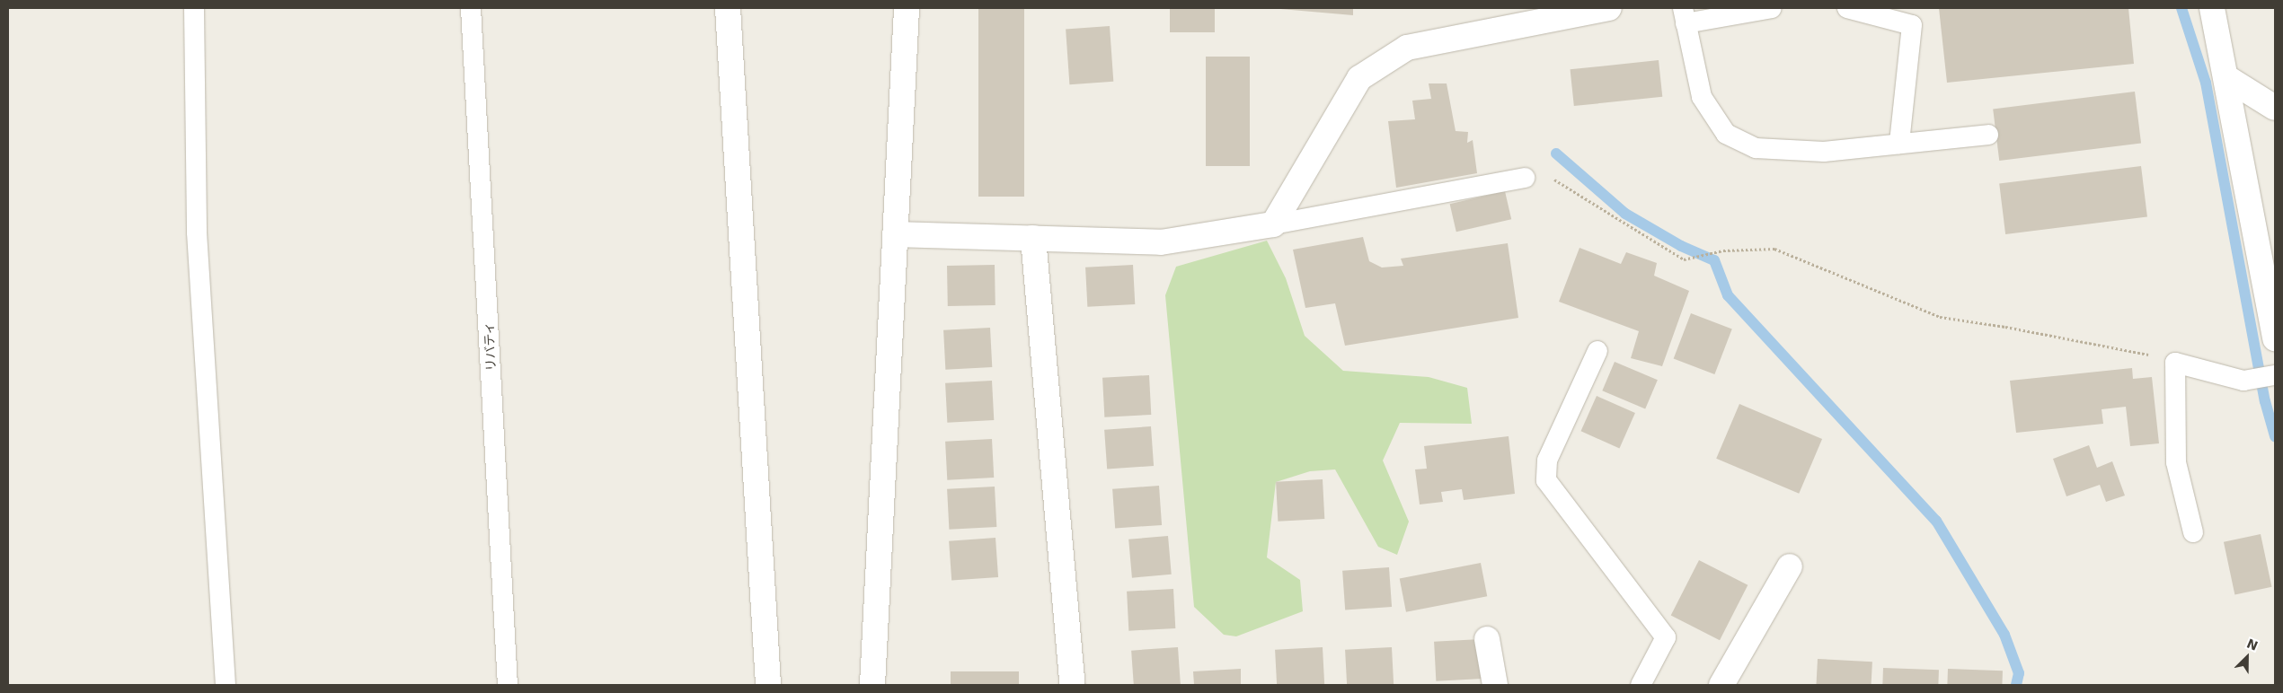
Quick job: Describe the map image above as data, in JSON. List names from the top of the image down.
{
  "streets": {
    "lane": ["リバティ"]
  },
  "north": "top right"
}
